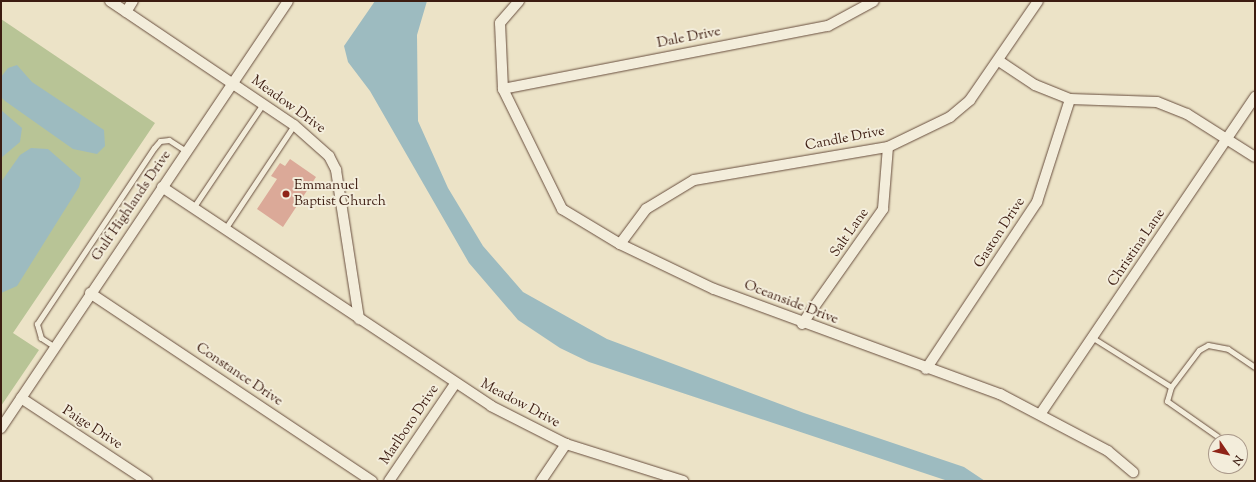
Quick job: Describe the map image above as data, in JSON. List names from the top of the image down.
{
  "streets": {
    "street": [
      "Dale Drive",
      "Meadow Drive",
      "Candle Drive",
      "Gulf Highlands Drive",
      "Salt Lane",
      "Gaston Drive",
      "Christina Lane",
      "Oceanside Drive",
      "Constance Drive",
      "Marlboro Drive",
      "Paige Drive"
    ]
  },
  "crossings": [
    ["Dale Drive", "Oceanside Drive"],
    ["Meadow Drive", "Gulf Highlands Drive"],
    ["Meadow Drive", "Marlboro Drive"],
    ["Candle Drive", "Salt Lane"],
    ["Candle Drive", "Oceanside Drive"],
    ["Gulf Highlands Drive", "Constance Drive"],
    ["Gulf Highlands Drive", "Paige Drive"],
    ["Salt Lane", "Oceanside Drive"],
    ["Gaston Drive", "Oceanside Drive"],
    ["Christina Lane", "Oceanside Drive"]
  ],
  "places": ["Emmanuel Baptist Church"],
  "north": "bottom right"
}
